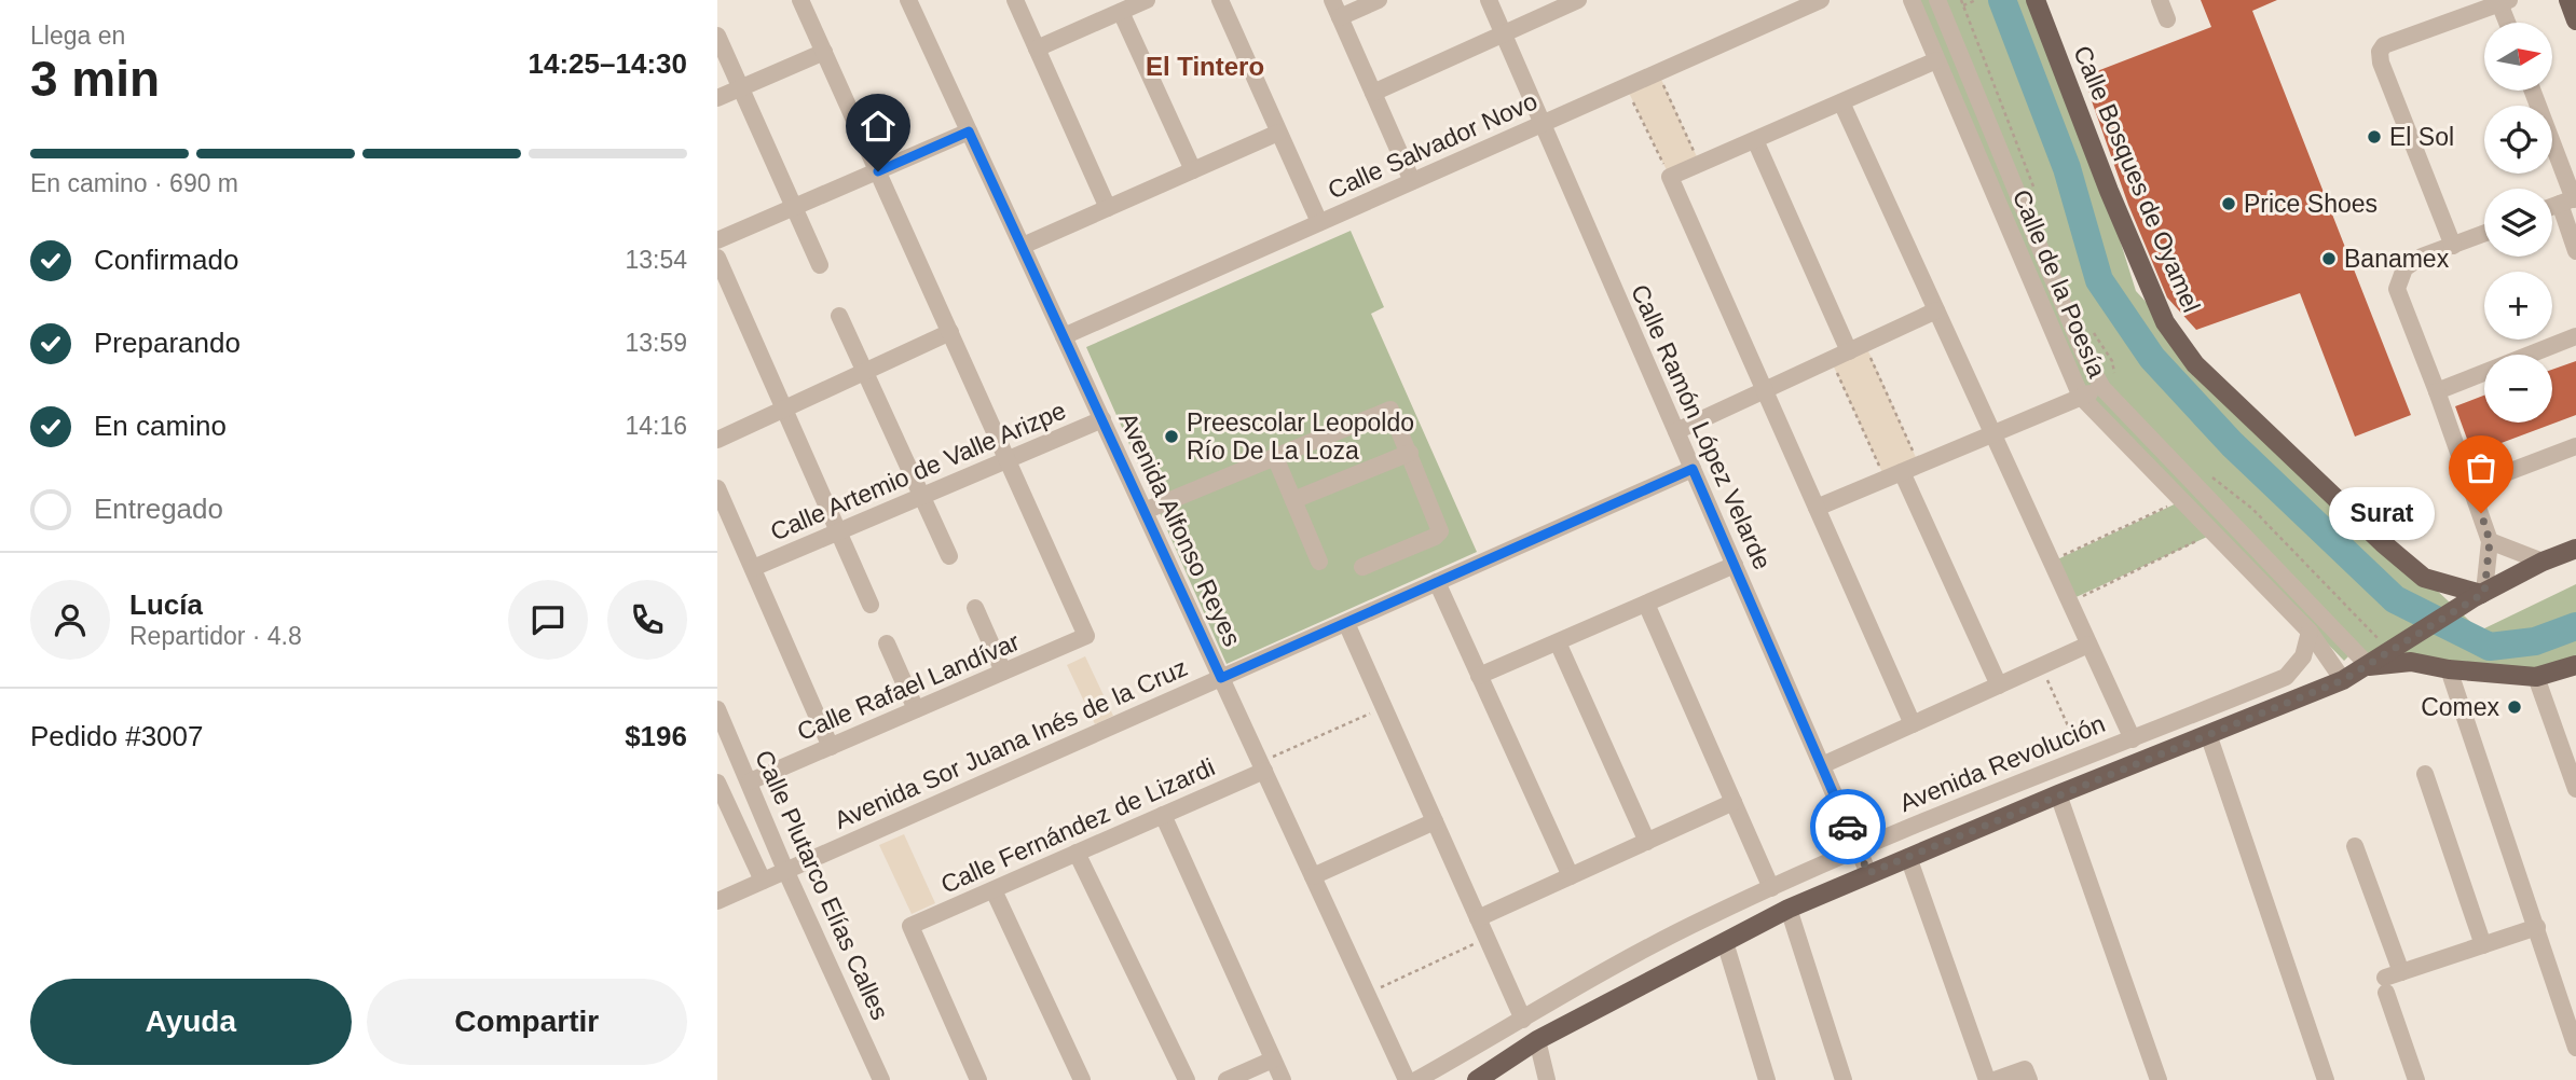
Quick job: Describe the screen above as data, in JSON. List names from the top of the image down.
{
  "streets": {
    "main road": ["Calle Bosques de Oyamel", "Avenida Revolución"],
    "street": [
      "Calle Salvador Novo",
      "Calle de la Poesía",
      "Calle Ramón López Velarde",
      "Calle Artemio de Valle Arizpe",
      "Avenida Alfonso Reyes",
      "Calle Rafael Landívar",
      "Avenida Sor Juana Inés de la Cruz",
      "Calle Fernández de Lizardi",
      "Calle Plutarco Elías Calles"
    ]
  },
  "crossings": [
    ["Calle Salvador Novo", "Calle Ramón López Velarde"],
    ["Calle Salvador Novo", "Avenida Alfonso Reyes"],
    ["Calle Bosques de Oyamel", "Avenida Revolución"],
    ["Calle de la Poesía", "Avenida Revolución"],
    ["Calle Ramón López Velarde", "Avenida Sor Juana Inés de la Cruz"],
    ["Calle Ramón López Velarde", "Avenida Revolución"],
    ["Calle Artemio de Valle Arizpe", "Avenida Alfonso Reyes"],
    ["Calle Artemio de Valle Arizpe", "Calle Rafael Landívar"],
    ["Avenida Alfonso Reyes", "Avenida Sor Juana Inés de la Cruz"],
    ["Avenida Alfonso Reyes", "Calle Fernández de Lizardi"],
    ["Calle Rafael Landívar", "Calle Plutarco Elías Calles"],
    ["Avenida Sor Juana Inés de la Cruz", "Calle Plutarco Elías Calles"]
  ],
  "districts": ["El Tintero"],
  "places": [
    "El Sol",
    "Price Shoes",
    "Banamex",
    "Preescolar Leopoldo Río De La Loza",
    "Surat",
    "Comex"
  ],
  "north": "right",
  "page": {
    "heading": ["3 min", "Llega en", "14:25–14:30"],
    "panel": [
      "Lucía",
      "Repartidor · 4.8",
      "Pedido #3007",
      "$196"
    ],
    "map_buttons": ["+", "−"],
    "bar": "En camino · 690 m",
    "list": [
      ["Confirmado", "13:54"],
      ["Preparando", "13:59"],
      ["En camino", "14:16"],
      "Entregado"
    ],
    "bubble": "Surat",
    "buttons": ["Ayuda", "Compartir"]
  }
}
